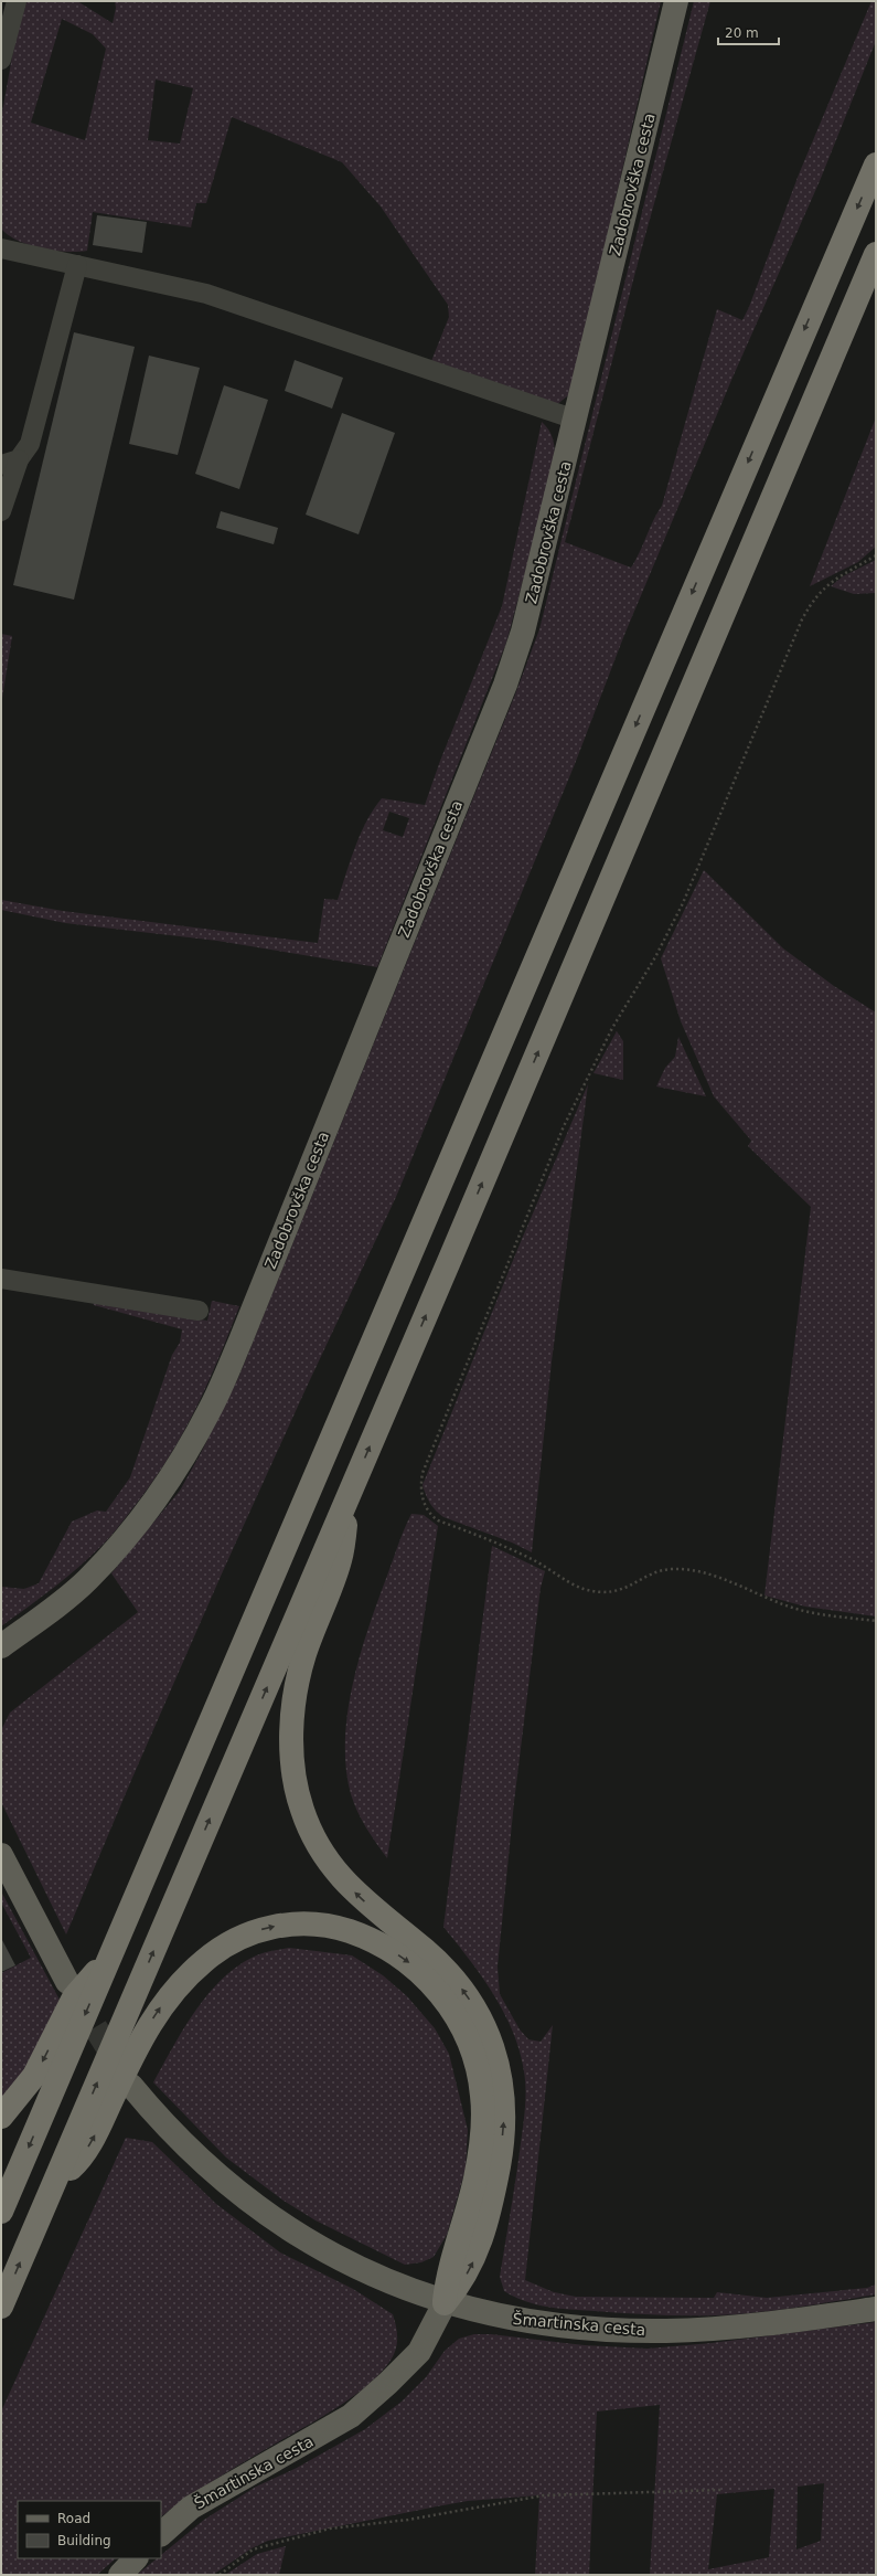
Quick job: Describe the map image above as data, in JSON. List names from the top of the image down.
{
  "streets": {
    "main road": ["Zadobrovška cesta", "Šmartinska cesta"]
  },
  "legend": ["Road", "Building"],
  "scale_bar": "20 m"
}
